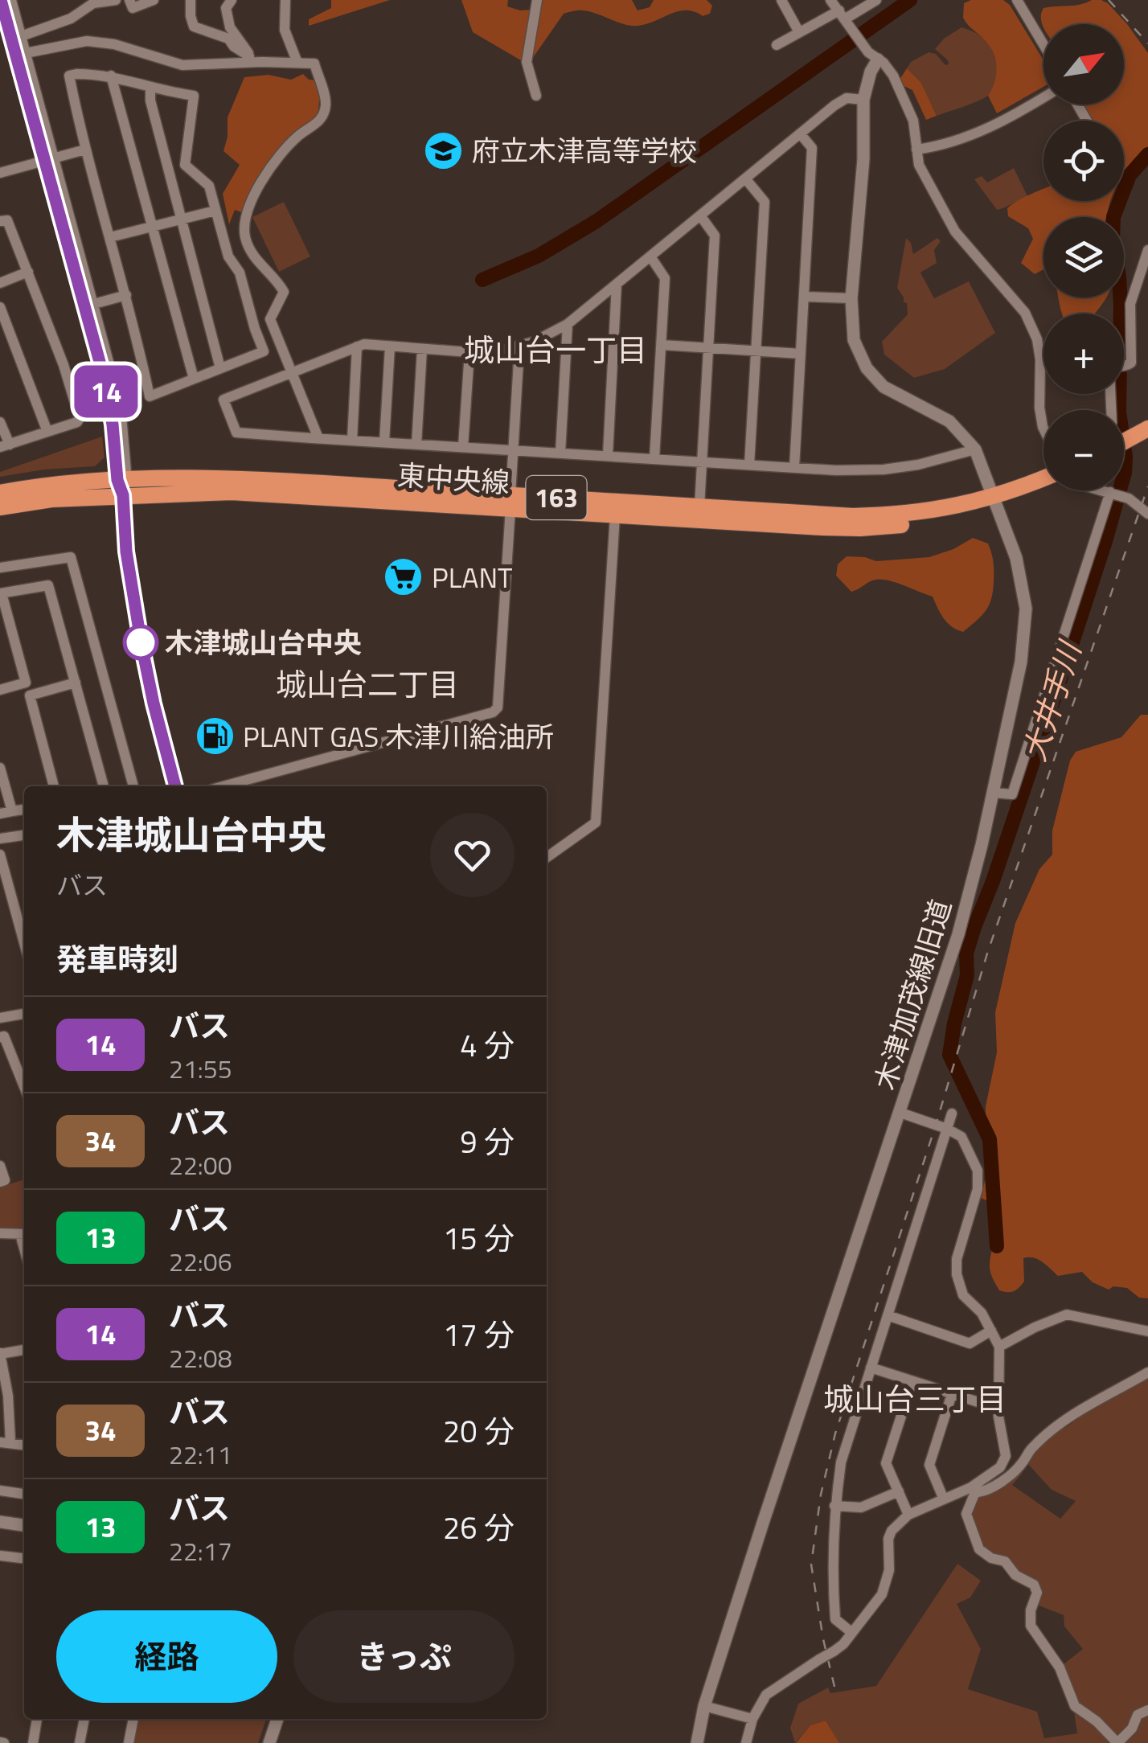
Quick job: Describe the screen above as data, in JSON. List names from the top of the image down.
{
  "streets": {
    "highway": ["東中央線", "163"],
    "street": ["木津加茂線旧道"]
  },
  "crossings": [
    ["東中央線", "木津加茂線旧道"]
  ],
  "districts": ["城山台一丁目", "城山台二丁目", "城山台三丁目"],
  "water": ["大井手川"],
  "places": {
    "school or university": ["府立木津高等学校"],
    "supermarket": ["PLANT"],
    "other": ["木津城山台中央"],
    "fuel station": ["PLANT GAS 木津川給油所"]
  },
  "lines": ["bus line 14"],
  "north": "top right",
  "page": {
    "on_map": "14",
    "map_buttons": ["+", "−"],
    "heading": [
      ["木津城山台中央", "バス"],
      "発車時刻"
    ],
    "list": [
      {
        "mark": "14",
        "name": "バス",
        "note": "21:55",
        "value": "4 分"
      },
      {
        "mark": "34",
        "name": "バス",
        "note": "22:00",
        "value": "9 分"
      },
      {
        "mark": "13",
        "name": "バス",
        "note": "22:06",
        "value": "15 分"
      },
      {
        "mark": "14",
        "name": "バス",
        "note": "22:08",
        "value": "17 分"
      },
      {
        "mark": "34",
        "name": "バス",
        "note": "22:11",
        "value": "20 分"
      },
      {
        "mark": "13",
        "name": "バス",
        "note": "22:17",
        "value": "26 分"
      }
    ],
    "buttons": ["経路", "きっぷ"]
  }
}
